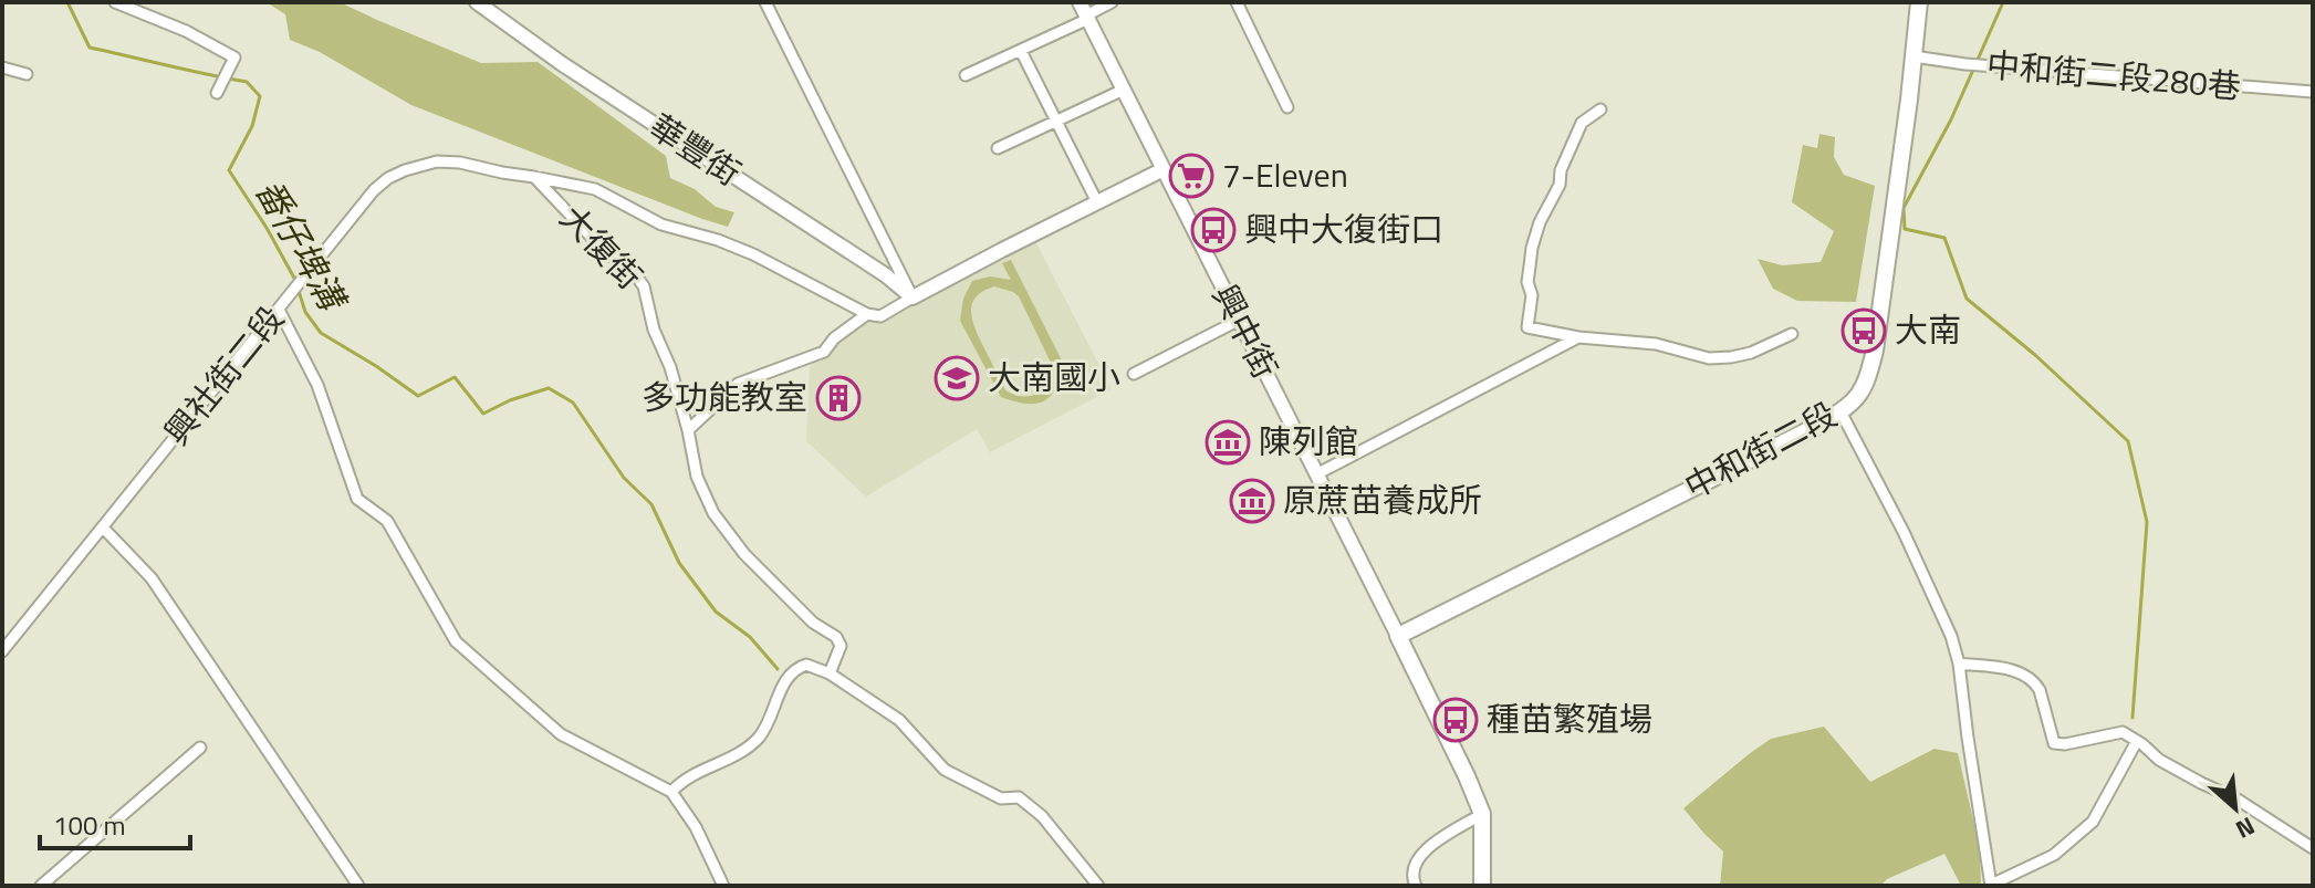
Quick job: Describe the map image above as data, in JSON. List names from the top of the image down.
{
  "streets": {
    "main road": ["中和街二段"],
    "street": [
      "中和街二段280巷",
      "華豐街",
      "大復街",
      "興中街",
      "興社街二段"
    ]
  },
  "crossings": [
    ["中和街二段280巷", "中和街二段"],
    ["大復街", "興社街二段"],
    ["興中街", "中和街二段"]
  ],
  "water": ["番仔埤溝"],
  "places": {
    "supermarket": ["7-Eleven"],
    "bus stop": ["興中大復街口", "大南", "種苗繁殖場"],
    "school or university": ["大南國小"],
    "building": ["多功能教室"],
    "museum": ["陳列館", "原蔗苗養成所"]
  },
  "scale_bar": "100 m",
  "north": "bottom right"
}
